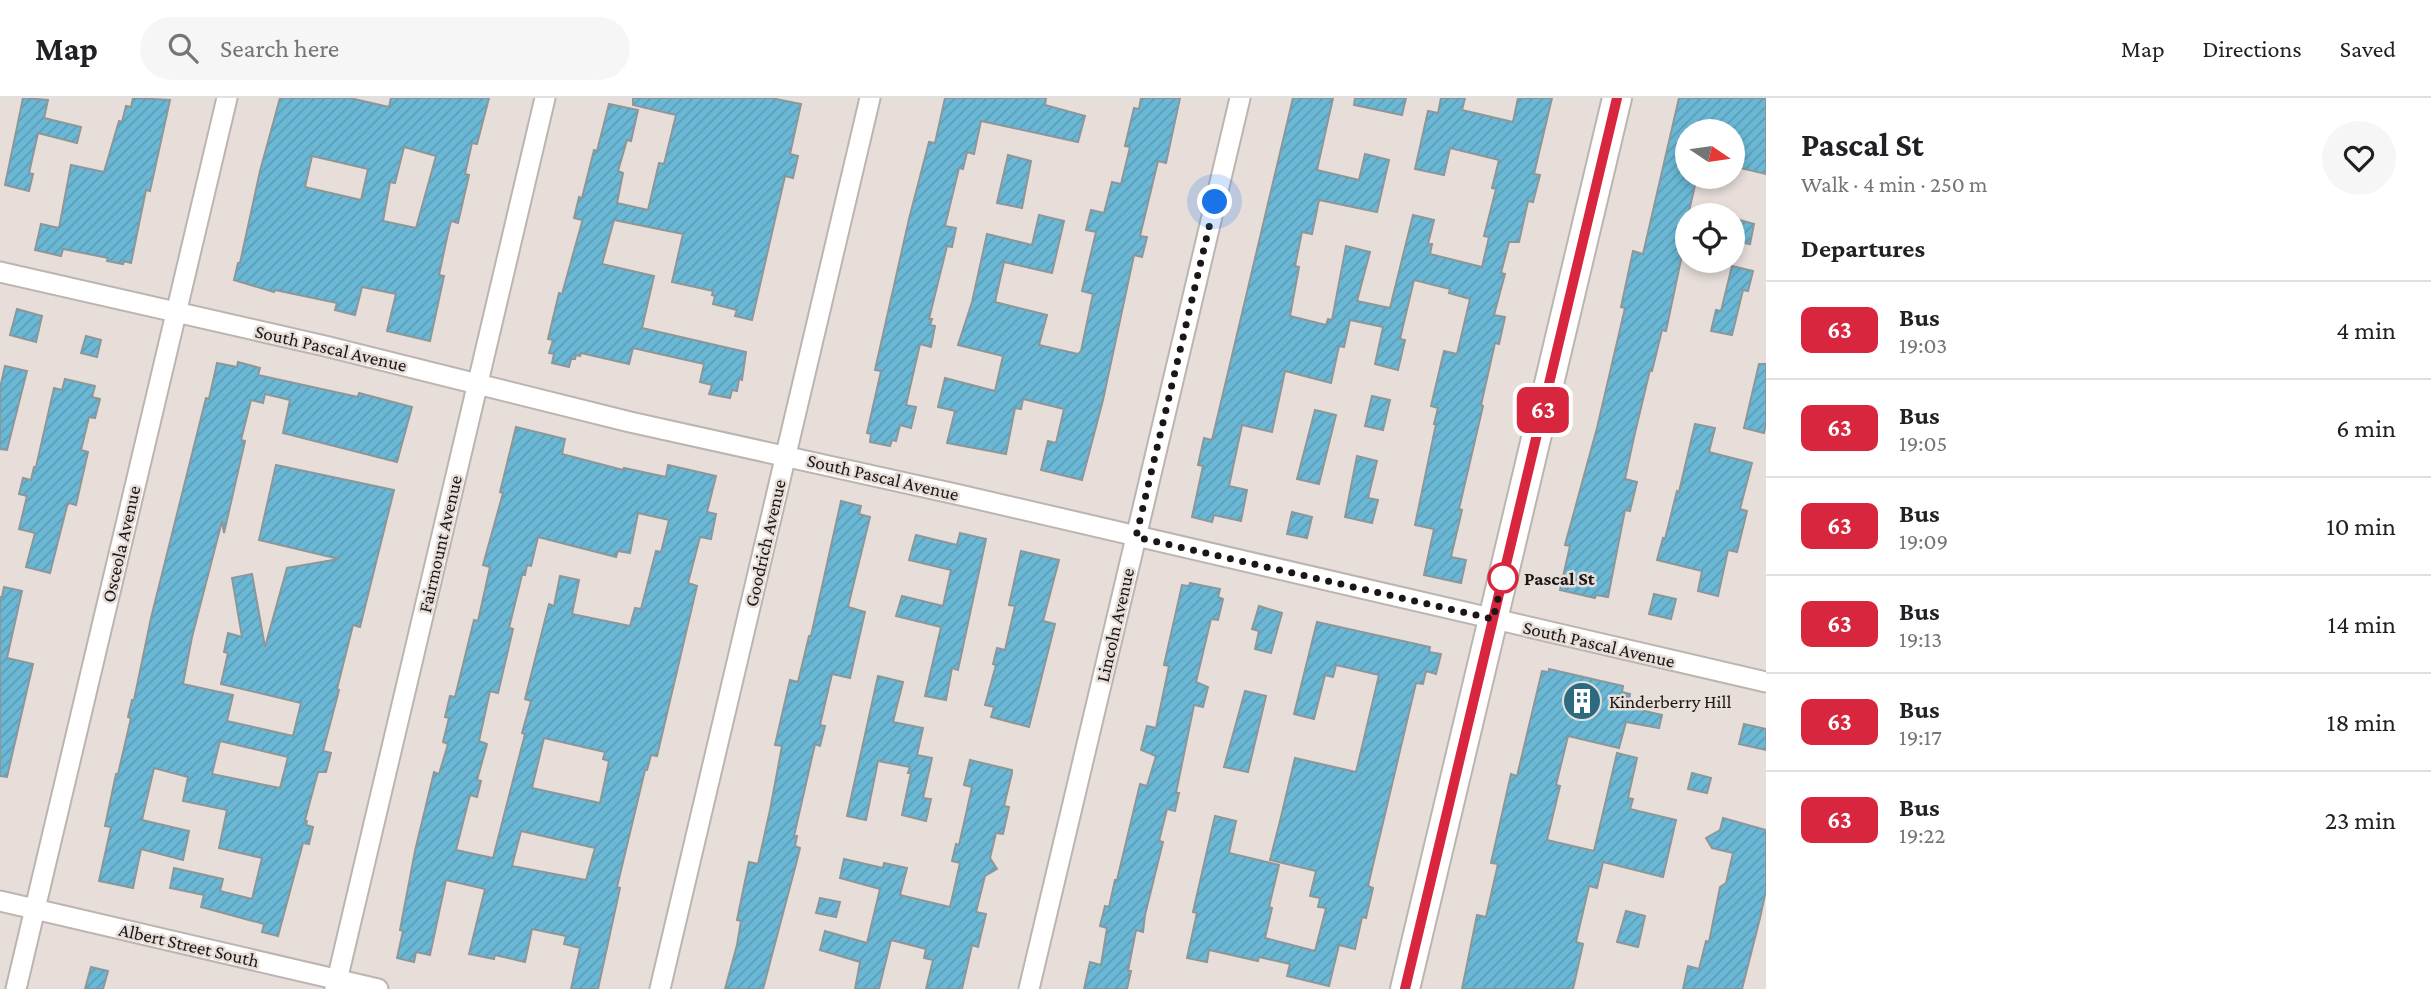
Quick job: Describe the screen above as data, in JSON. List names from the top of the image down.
{
  "streets": {
    "street": [
      "South Pascal Avenue",
      "Goodrich Avenue",
      "Osceola Avenue",
      "Fairmount Avenue",
      "Lincoln Avenue",
      "Albert Street South"
    ]
  },
  "crossings": [
    ["South Pascal Avenue", "Goodrich Avenue"],
    ["South Pascal Avenue", "Osceola Avenue"],
    ["South Pascal Avenue", "Fairmount Avenue"],
    ["South Pascal Avenue", "Lincoln Avenue"],
    ["Osceola Avenue", "Albert Street South"],
    ["Fairmount Avenue", "Albert Street South"]
  ],
  "places": {
    "other": ["Pascal St"],
    "building": ["Kinderberry Hill"]
  },
  "lines": ["bus line 63"],
  "north": "right",
  "page": {
    "header": "Map",
    "search": "Search here",
    "nav": ["Map", "Directions", "Saved"],
    "on_map": "63",
    "heading": [
      ["Pascal St", "Walk · 4 min · 250 m"],
      "Departures"
    ],
    "list": [
      {
        "mark": "63",
        "name": "Bus",
        "note": "19:03",
        "value": "4 min"
      },
      {
        "mark": "63",
        "name": "Bus",
        "note": "19:05",
        "value": "6 min"
      },
      {
        "mark": "63",
        "name": "Bus",
        "note": "19:09",
        "value": "10 min"
      },
      {
        "mark": "63",
        "name": "Bus",
        "note": "19:13",
        "value": "14 min"
      },
      {
        "mark": "63",
        "name": "Bus",
        "note": "19:17",
        "value": "18 min"
      },
      {
        "mark": "63",
        "name": "Bus",
        "note": "19:22",
        "value": "23 min"
      }
    ]
  }
}
